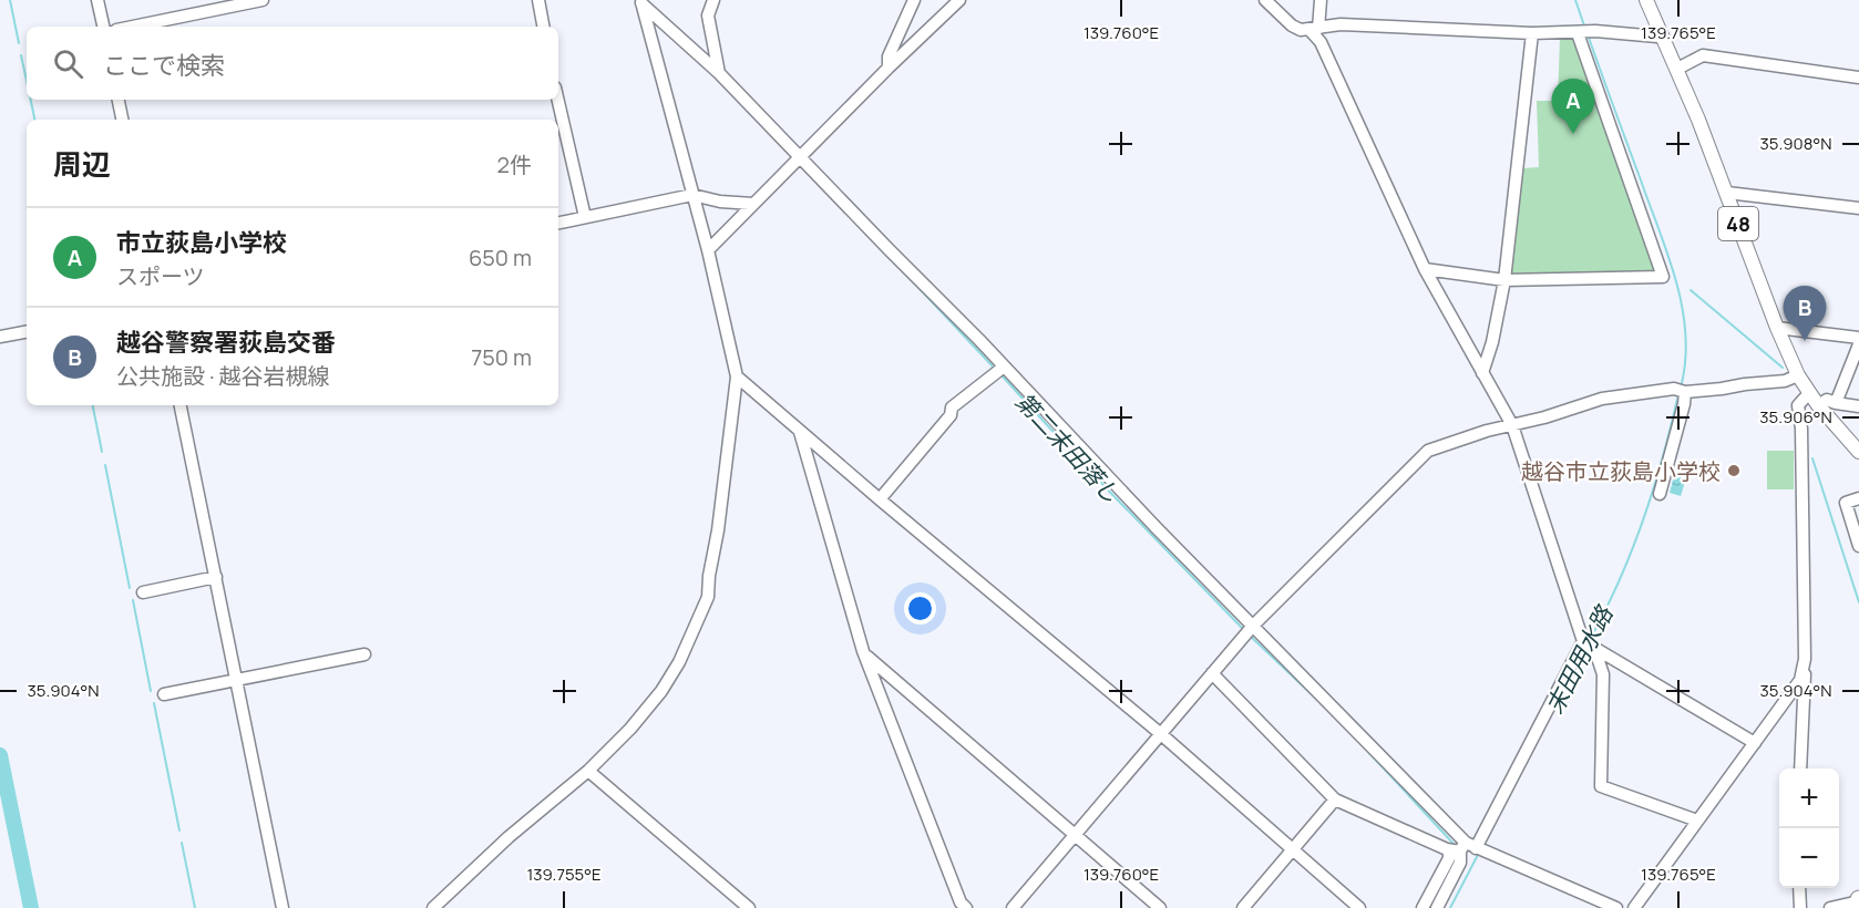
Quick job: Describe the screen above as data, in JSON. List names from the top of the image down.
{
  "streets": {
    "main road": ["48"]
  },
  "water": ["第二末田落し", "末田用水路"],
  "places": ["越谷市立荻島小学校"],
  "page": {
    "search": "ここで検索",
    "pins": ["A", "B"],
    "heading": ["周辺", "2件"],
    "list": [
      {
        "mark": "A",
        "name": "市立荻島小学校",
        "note": "スポーツ",
        "value": "650 m"
      },
      {
        "mark": "B",
        "name": "越谷警察署荻島交番",
        "note": "公共施設 · 越谷岩槻線",
        "value": "750 m"
      }
    ],
    "map_buttons": ["+", "−"]
  },
  "coordinates": [
    "139.760°E",
    "139.765°E",
    "35.908°N",
    "35.906°N",
    "35.904°N",
    "139.755°E"
  ]
}
